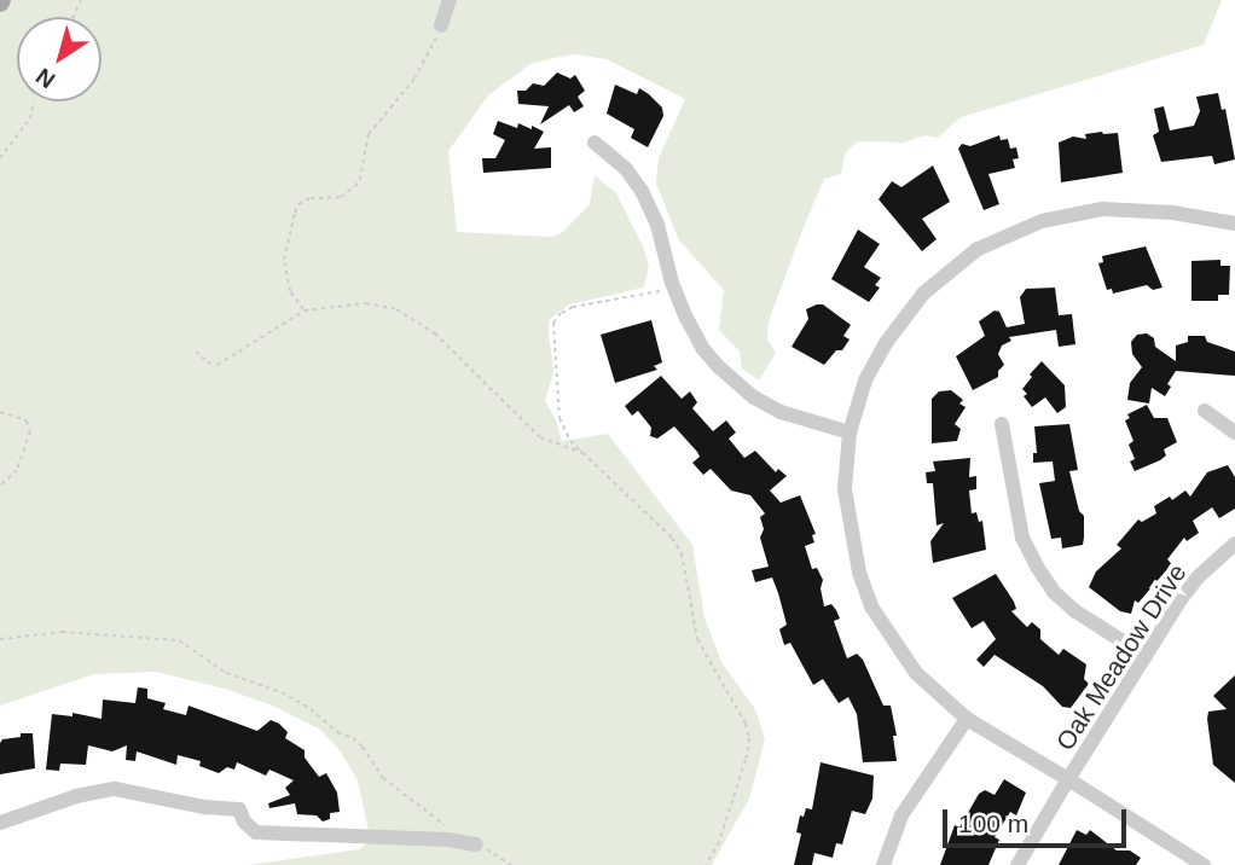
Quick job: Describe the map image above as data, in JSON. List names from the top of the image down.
{
  "streets": {
    "street": ["Oak Meadow Drive"]
  },
  "scale_bar": "100 m",
  "north": "bottom left"
}
